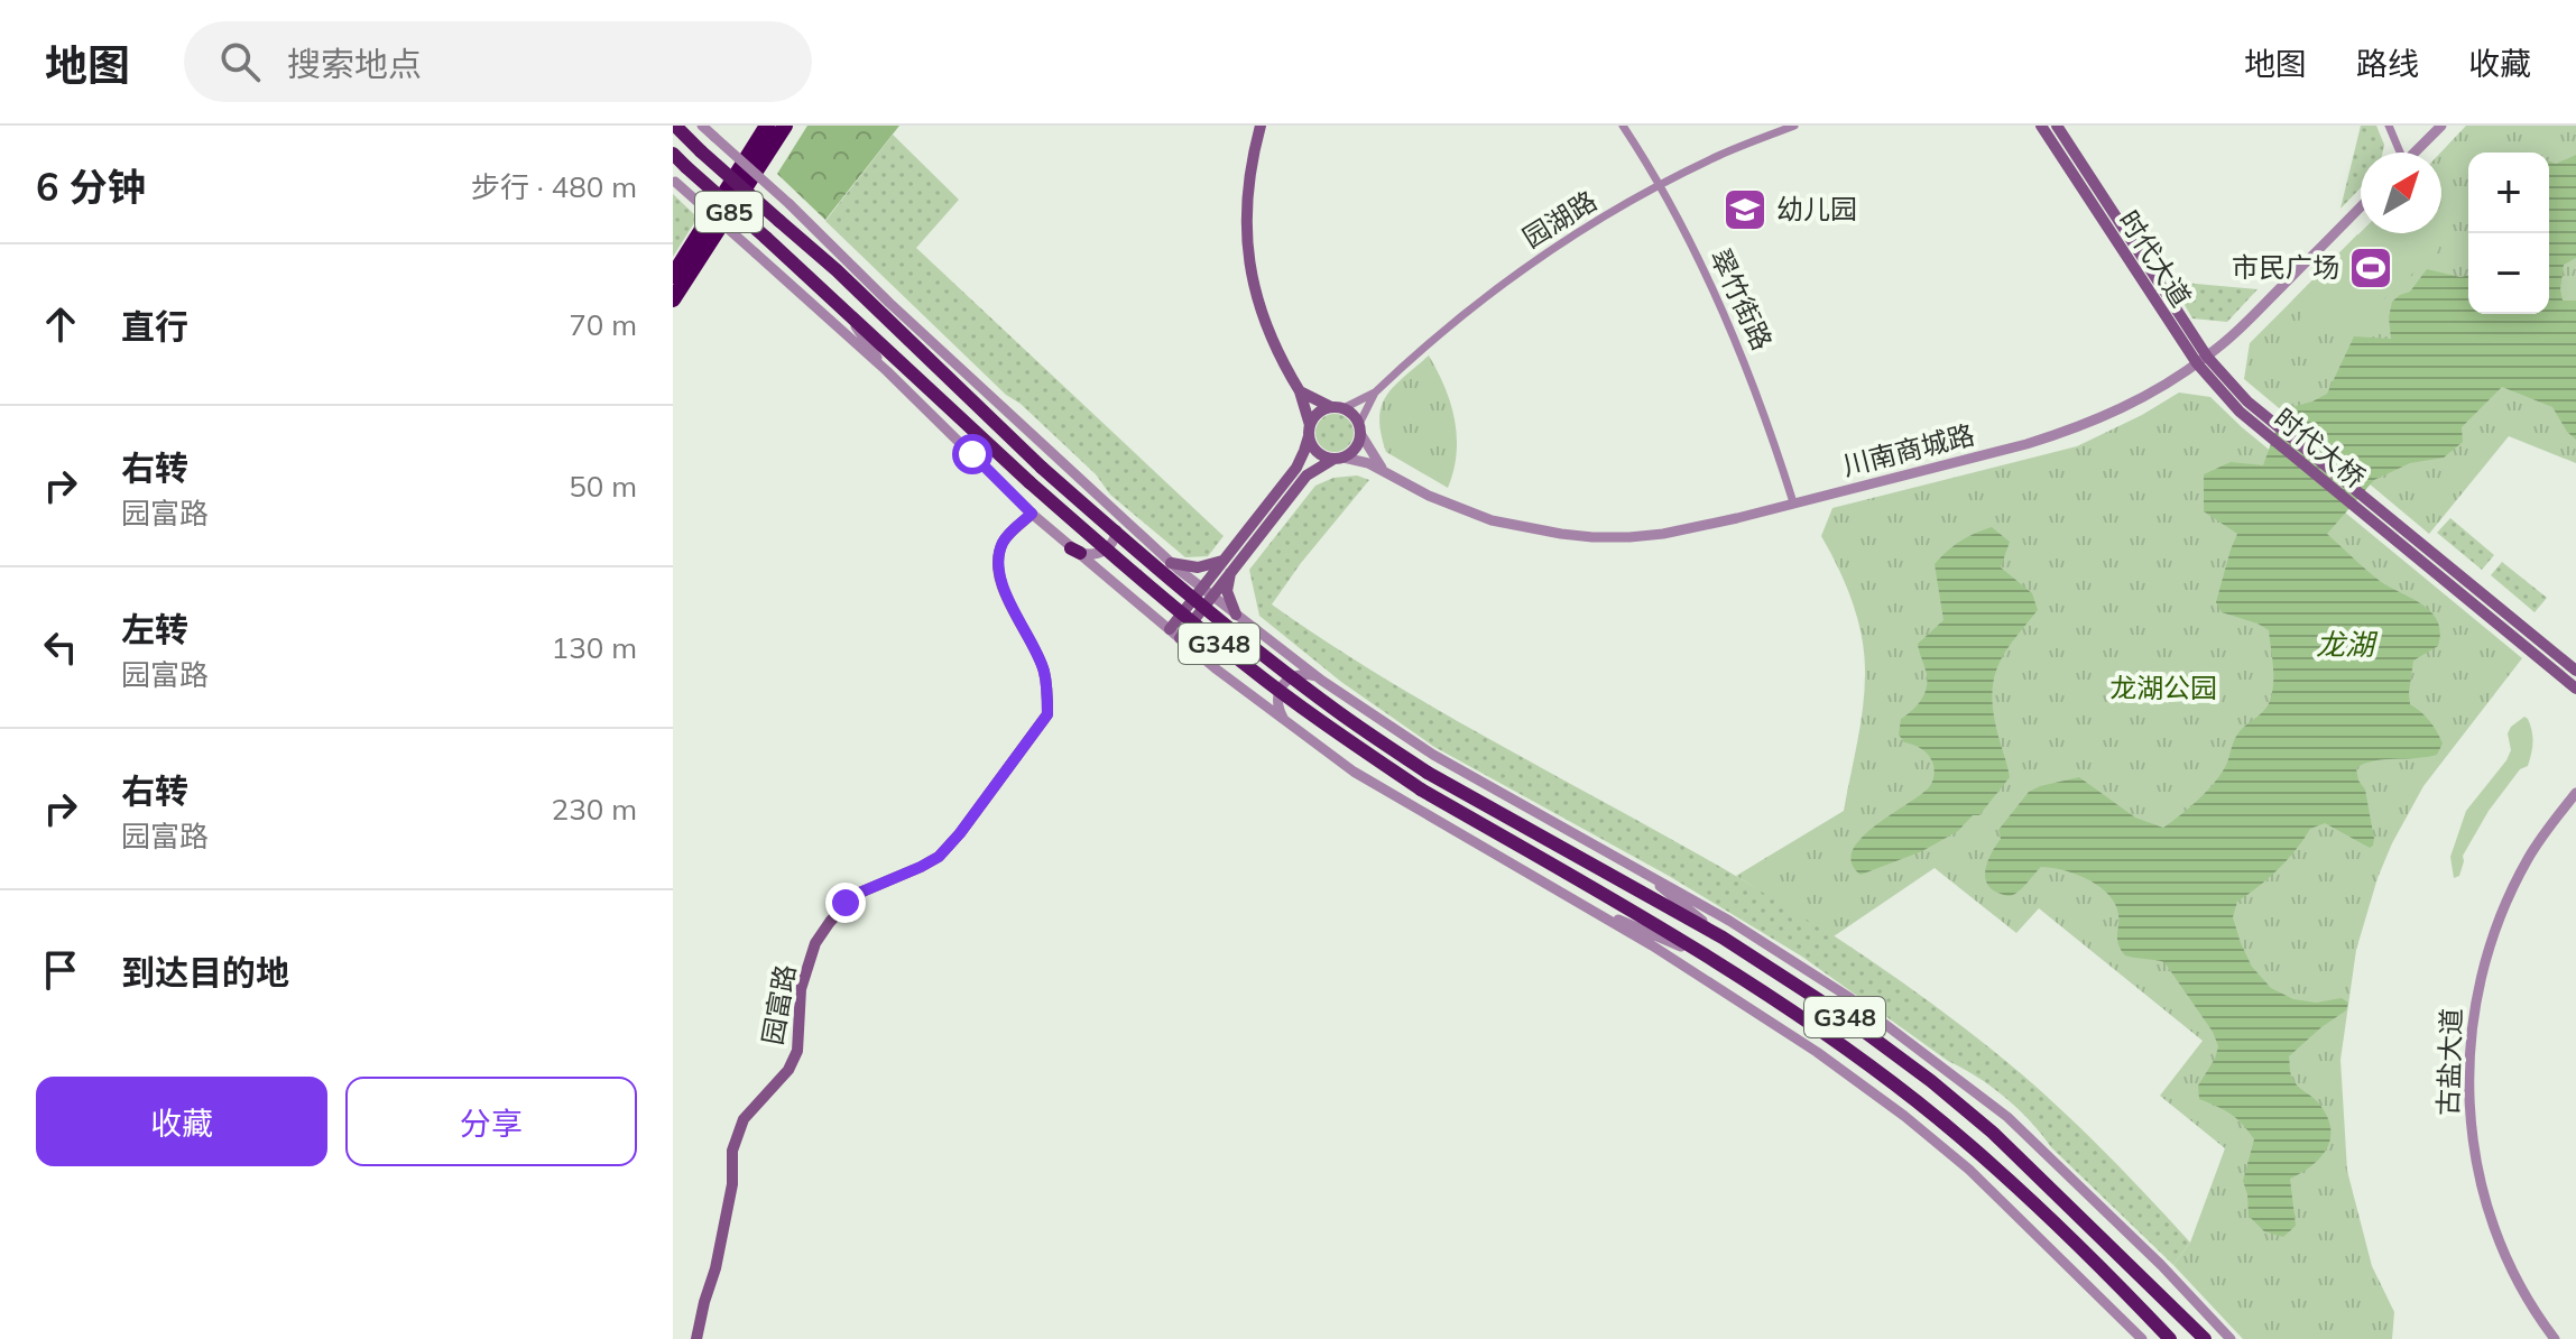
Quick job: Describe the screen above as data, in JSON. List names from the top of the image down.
{
  "streets": {
    "highway": ["G85", "G348"],
    "main road": ["时代大道", "时代大桥", "园富路"],
    "street": [
      "园湖路",
      "翠竹街路",
      "川南商城路",
      "古盐大道"
    ]
  },
  "crossings": [
    ["园湖路", "翠竹街路"],
    ["时代大道", "时代大桥"],
    ["时代大道", "川南商城路"],
    ["翠竹街路", "川南商城路"]
  ],
  "water": ["龙湖"],
  "parks": ["龙湖公园"],
  "places": {
    "school or university": ["幼儿园"],
    "sports": ["市民广场"]
  },
  "north": "top right",
  "page": {
    "header": "地图",
    "search": "搜索地点",
    "nav": ["地图", "路线", "收藏"],
    "heading": ["6 分钟", "步行 · 480 m"],
    "map_buttons": ["+", "−"],
    "list": [
      ["直行", "70 m"],
      ["右转", "园富路", "50 m"],
      ["左转", "园富路", "130 m"],
      ["右转", "园富路", "230 m"],
      "到达目的地"
    ],
    "buttons": ["收藏", "分享"]
  }
}
